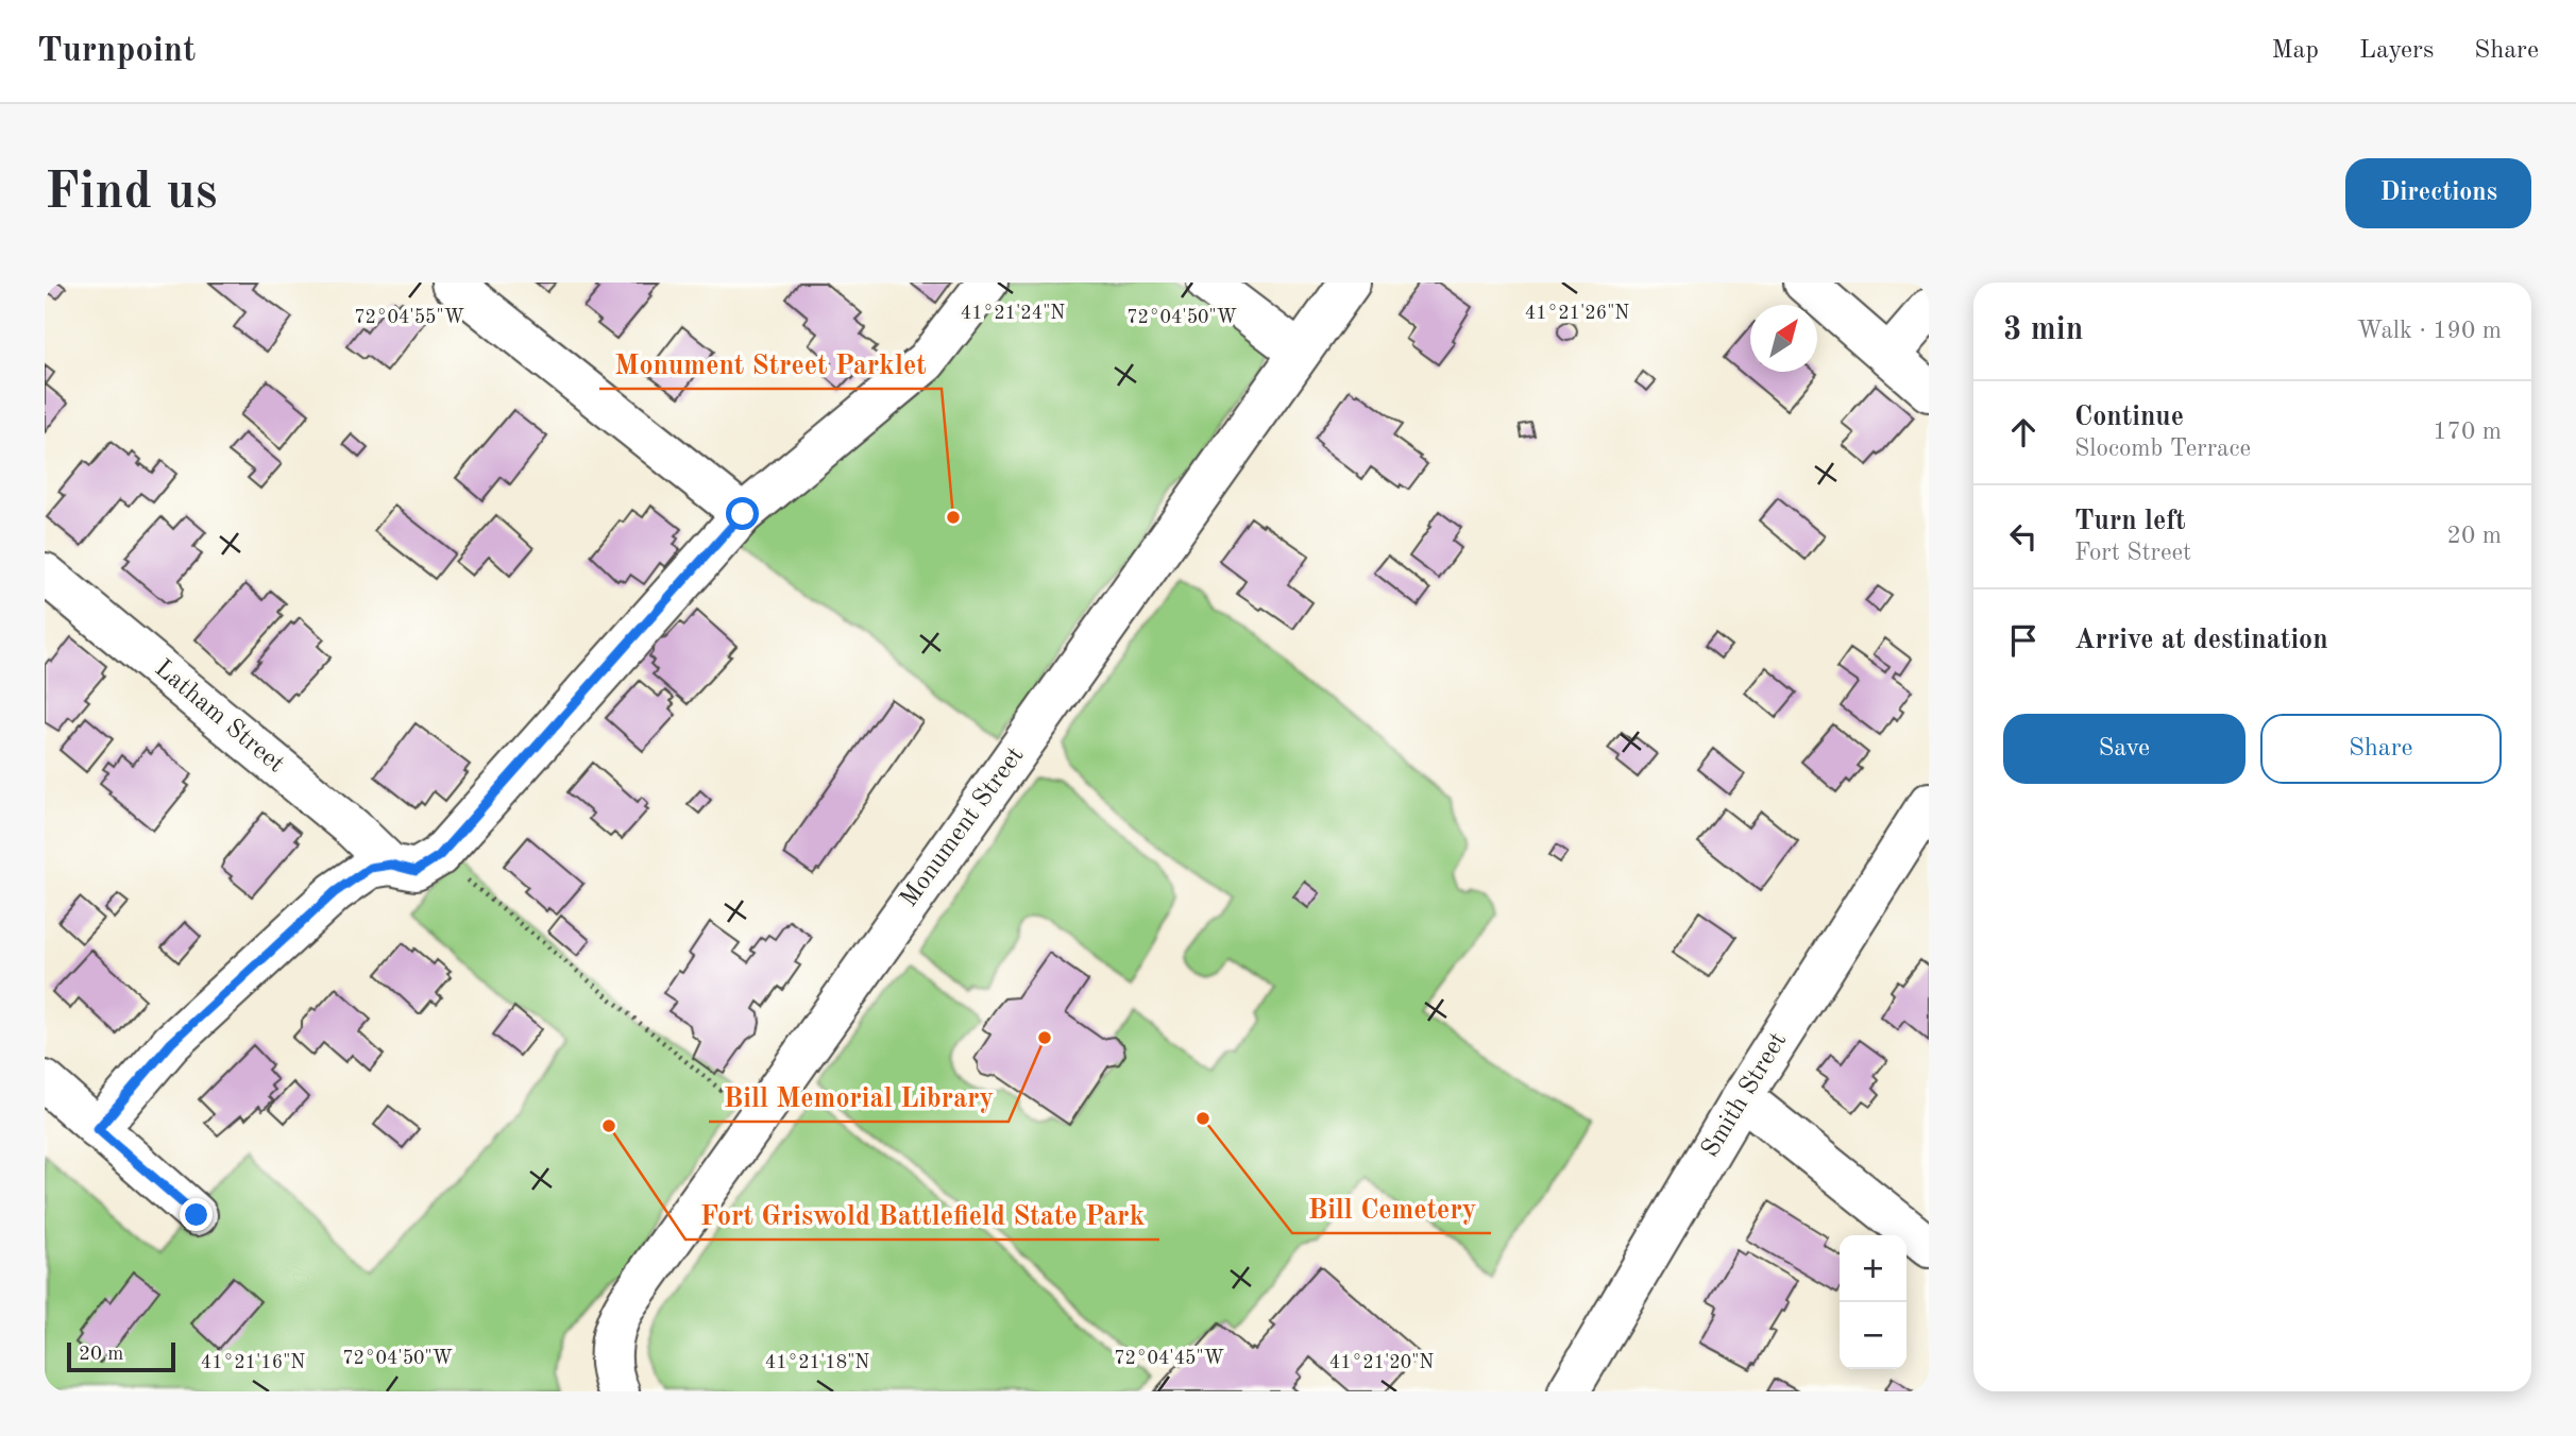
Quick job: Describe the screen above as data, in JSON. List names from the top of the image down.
{
  "streets": {
    "street": ["Latham Street", "Monument Street", "Smith Street"]
  },
  "places": [
    "Monument Street Parklet",
    "Bill Memorial Library",
    "Bill Cemetery",
    "Fort Griswold Battlefield State Park"
  ],
  "scale_bar": "20 m",
  "north": "top right",
  "page": {
    "header": "Turnpoint",
    "nav": ["Map", "Layers", "Share"],
    "buttons": [
      "Directions",
      ["Save", "Share"]
    ],
    "title": "Find us",
    "heading": ["3 min", "Walk · 190 m"],
    "list": [
      ["Continue", "Slocomb Terrace", "170 m"],
      ["Turn left", "Fort Street", "20 m"],
      "Arrive at destination"
    ],
    "map_buttons": ["+", "−"],
    "scale": "20 m"
  },
  "coordinates": [
    "41°21'24\"N",
    "41°21'26\"N",
    "72°04'55\"W",
    "72°04'50\"W",
    "72°04'45\"W",
    "41°21'16\"N",
    "41°21'18\"N",
    "41°21'20\"N"
  ]
}
